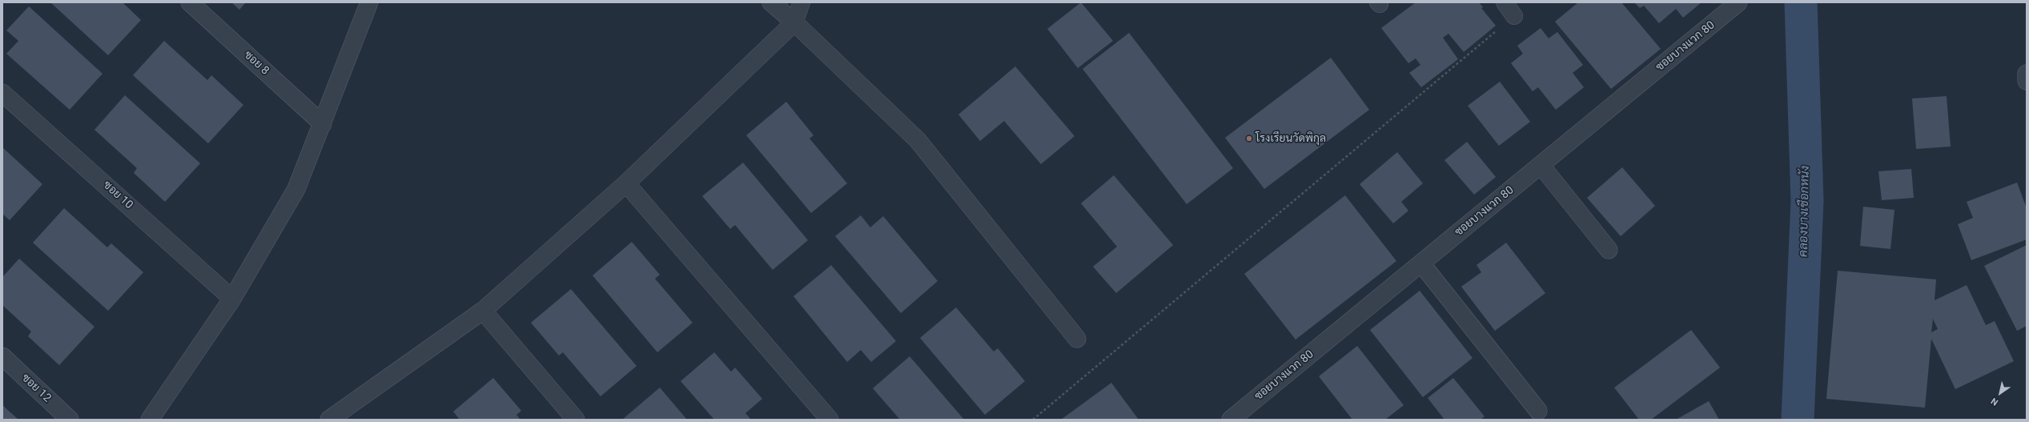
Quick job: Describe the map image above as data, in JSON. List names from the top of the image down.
{
  "streets": {
    "street": [
      "ซอยบางแวก 80",
      "ซอย 8",
      "ซอย 10",
      "ซอย 12"
    ]
  },
  "water": ["คลองบางเชือกหนัง"],
  "places": ["โรงเรียนวัดพิกุล"],
  "north": "bottom left"
}
